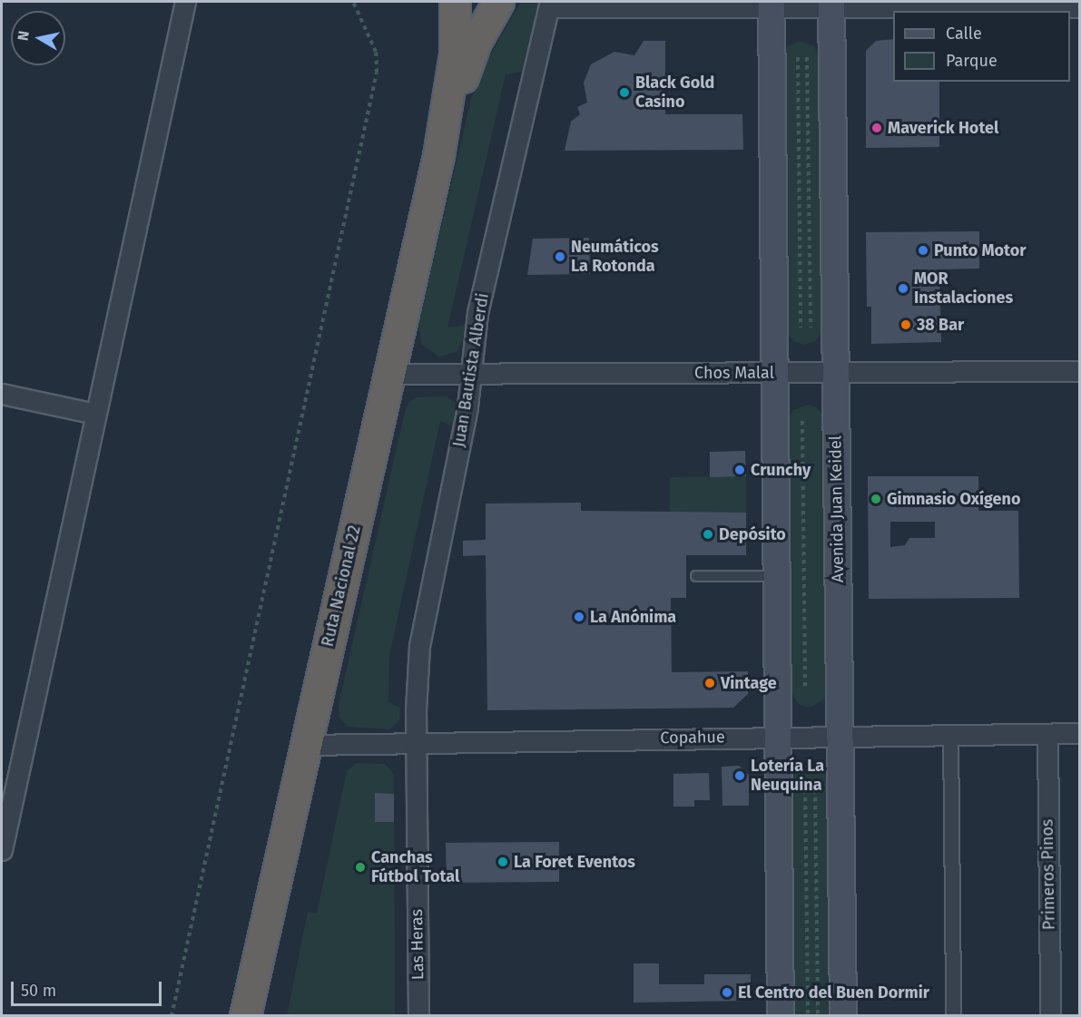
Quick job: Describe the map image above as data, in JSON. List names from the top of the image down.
{
  "streets": {
    "highway": ["Ruta Nacional 22"],
    "main road": ["Avenida Juan Keidel"],
    "street": [
      "Juan Bautista Alberdi",
      "Chos Malal",
      "Copahue",
      "Primeros Pinos",
      "Las Heras"
    ]
  },
  "crossings": [
    ["Juan Bautista Alberdi", "Chos Malal"],
    ["Juan Bautista Alberdi", "Copahue"],
    ["Juan Bautista Alberdi", "Las Heras"],
    ["Chos Malal", "Avenida Juan Keidel"],
    ["Chos Malal", "Ruta Nacional 22"],
    ["Avenida Juan Keidel", "Copahue"],
    ["Ruta Nacional 22", "Copahue"],
    ["Copahue", "Primeros Pinos"],
    ["Copahue", "Las Heras"]
  ],
  "places": [
    "Black Gold Casino",
    "Maverick Hotel",
    "Punto Motor",
    "Neumáticos La Rotonda",
    "MOR Instalaciones",
    "38 Bar",
    "Crunchy",
    "Gimnasio Oxígeno",
    "Depósito",
    "La Anónima",
    "Vintage",
    "Lotería La Neuquina",
    "La Foret Eventos",
    "Canchas Fútbol Total",
    "El Centro del Buen Dormir"
  ],
  "legend": ["Calle", "Parque"],
  "scale_bar": "50 m",
  "north": "left"
}
